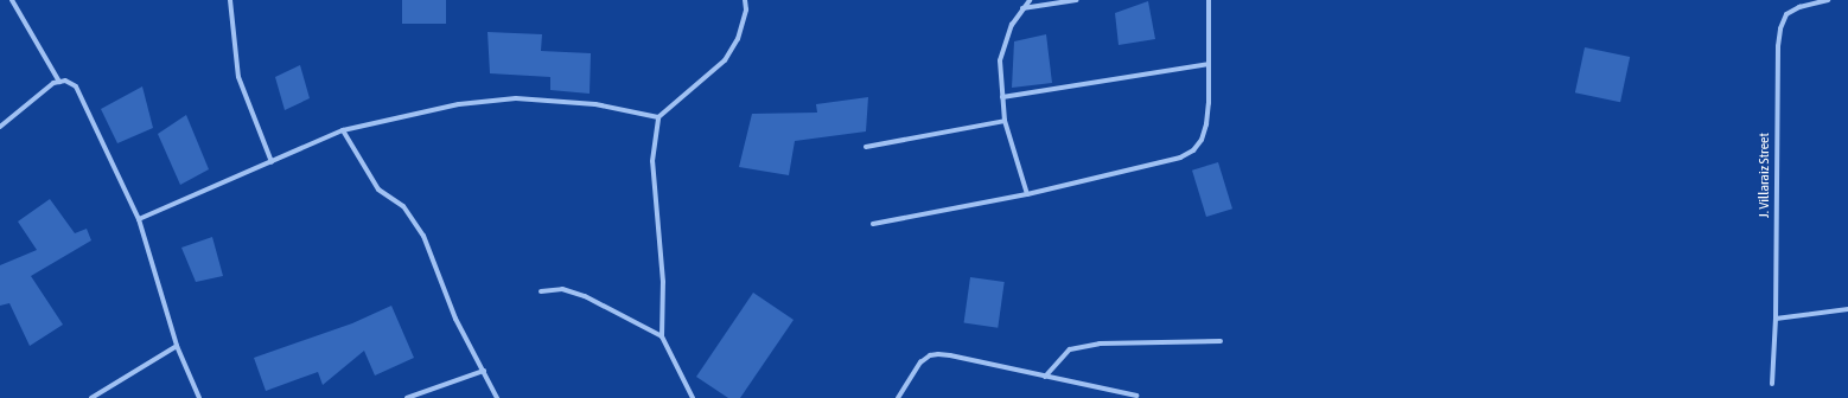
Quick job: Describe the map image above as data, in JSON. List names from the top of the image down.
{
  "streets": {
    "street": ["J. Villaraiz Street"]
  }
}
